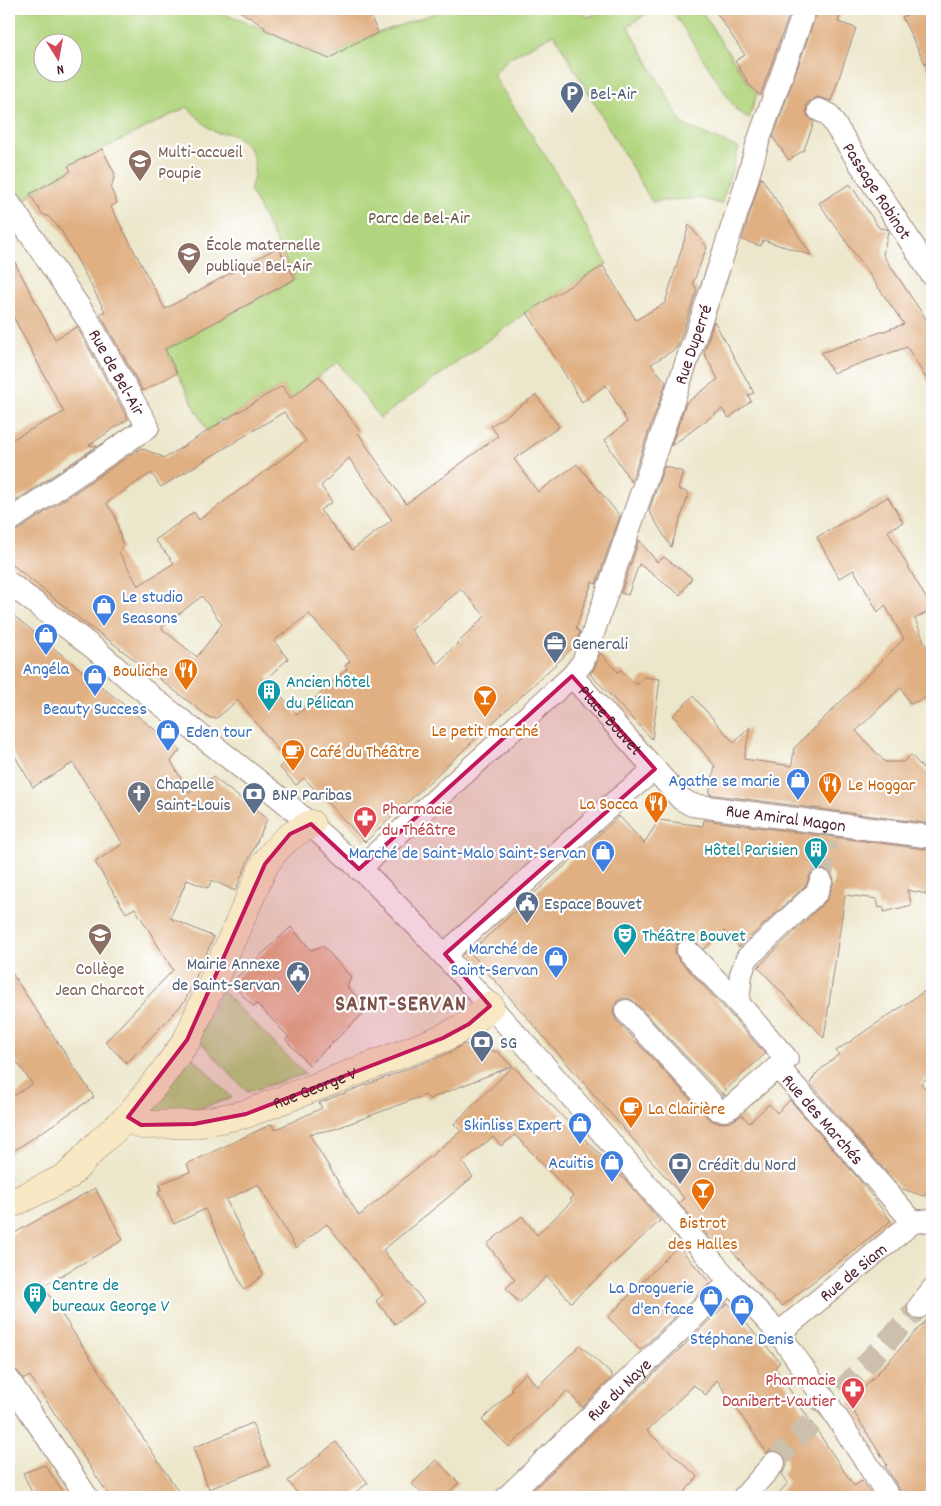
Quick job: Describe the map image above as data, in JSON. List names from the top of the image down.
{
  "streets": {
    "street": [
      "Passage Robinot",
      "Rue Duperré",
      "Rue de Bel-Air",
      "Place Bouvet",
      "Rue Amiral Magon",
      "Rue George V",
      "Rue des Marchés",
      "Rue de Siam",
      "Rue du Naye"
    ]
  },
  "crossings": [
    ["Rue Duperré", "Place Bouvet"],
    ["Place Bouvet", "Rue Amiral Magon"],
    ["Rue des Marchés", "Rue de Siam"]
  ],
  "districts": ["SAINT-SERVAN"],
  "parks": ["Parc de Bel-Air"],
  "places": {
    "parking": ["Bel-Air"],
    "school or university": ["Multi-accueil Poupie", "École maternelle publique Bel-Air", "Collège Jean Charcot"],
    "shop": [
      "Le studio Seasons",
      "Angéla",
      "Beauty Success",
      "Eden tour",
      "Agathe se marie",
      "Marché de Saint-Malo Saint-Servan",
      "Marché de Saint-Servan",
      "Skinliss Expert",
      "Acuitis",
      "La Droguerie d'en face",
      "Stéphane Denis"
    ],
    "office": ["Generali"],
    "restaurant": ["Bouliche", "Le Hoggar", "La Socca"],
    "building": ["Ancien hôtel du Pélican", "Hôtel Parisien", "Centre de bureaux George V"],
    "bar": ["Le petit marché", "Bistrot des Halles"],
    "cafe": ["Café du Théâtre", "La Clairière"],
    "church": ["Chapelle Saint-Louis"],
    "bank": ["BNP Paribas", "SG", "Crédit du Nord"],
    "pharmacy": ["Pharmacie du Théâtre", "Pharmacie Danibert-Vautier"],
    "public building": ["Espace Bouvet", "Mairie Annexe de Saint-Servan"],
    "theatre": ["Théâtre Bouvet"]
  },
  "north": "bottom"
}
